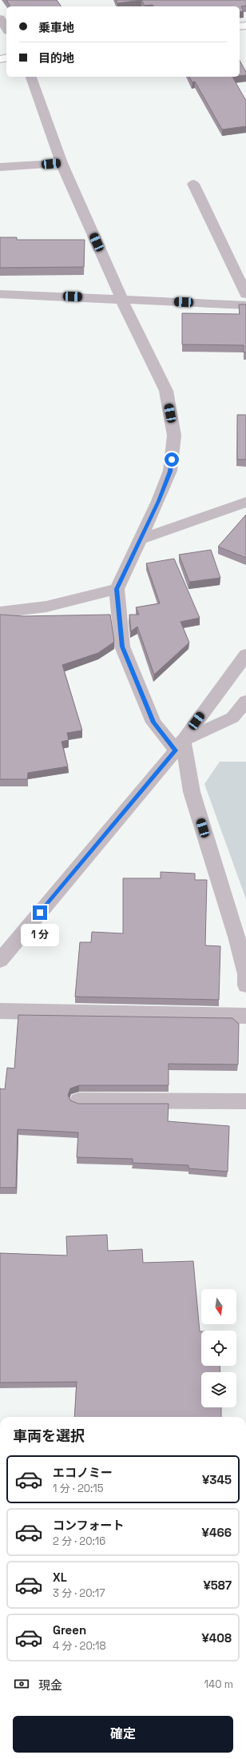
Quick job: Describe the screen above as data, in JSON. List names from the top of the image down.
{
  "north": "bottom",
  "page": {
    "banner": ["乗車地", "目的地"],
    "bubble": "1 分",
    "heading": "車両を選択",
    "list": [
      {
        "name": "エコノミー",
        "note": "1 分 · 20:15",
        "value": "¥345"
      },
      {
        "name": "コンフォート",
        "note": "2 分 · 20:16",
        "value": "¥466"
      },
      {
        "name": "XL",
        "note": "3 分 · 20:17",
        "value": "¥587"
      },
      {
        "name": "Green",
        "note": "4 分 · 20:18",
        "value": "¥408"
      }
    ],
    "pay": ["現金", "140 m"],
    "buttons": "確定"
  }
}
